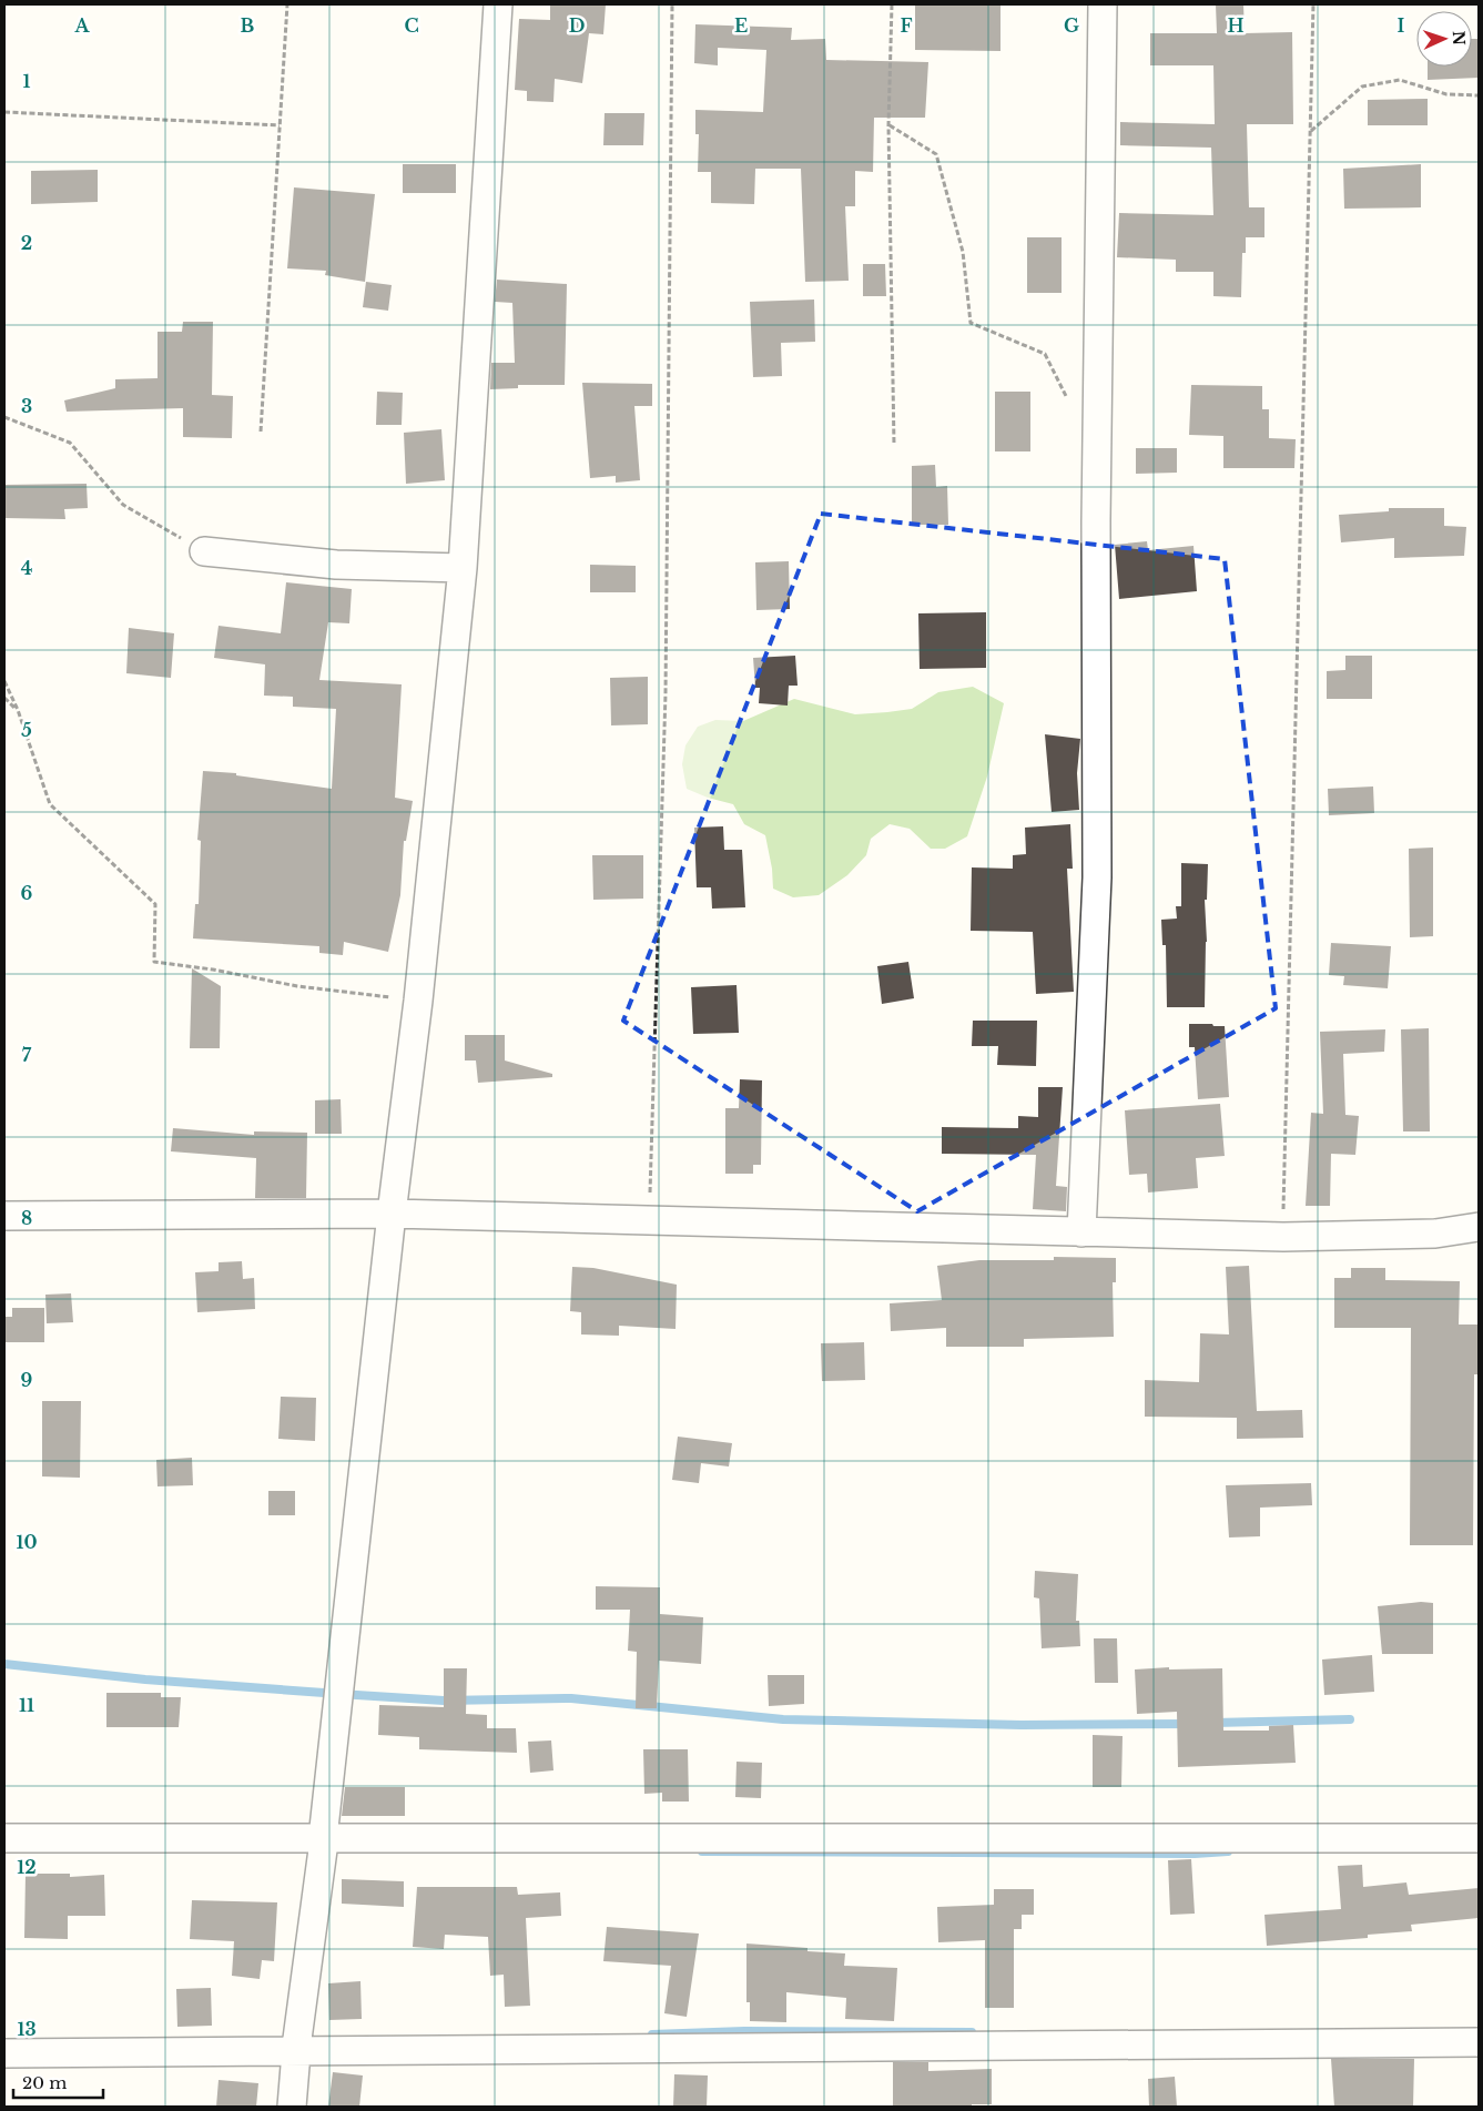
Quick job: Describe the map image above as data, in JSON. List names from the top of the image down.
{
  "scale_bar": "20 m",
  "north": "right",
  "grid": {
    "columns": [
      "A",
      "B",
      "C",
      "D",
      "E",
      "F",
      "G",
      "H",
      "I"
    ],
    "rows": [
      "1",
      "2",
      "3",
      "4",
      "5",
      "6",
      "7",
      "8",
      "9",
      "10",
      "11",
      "12",
      "13"
    ]
  }
}
